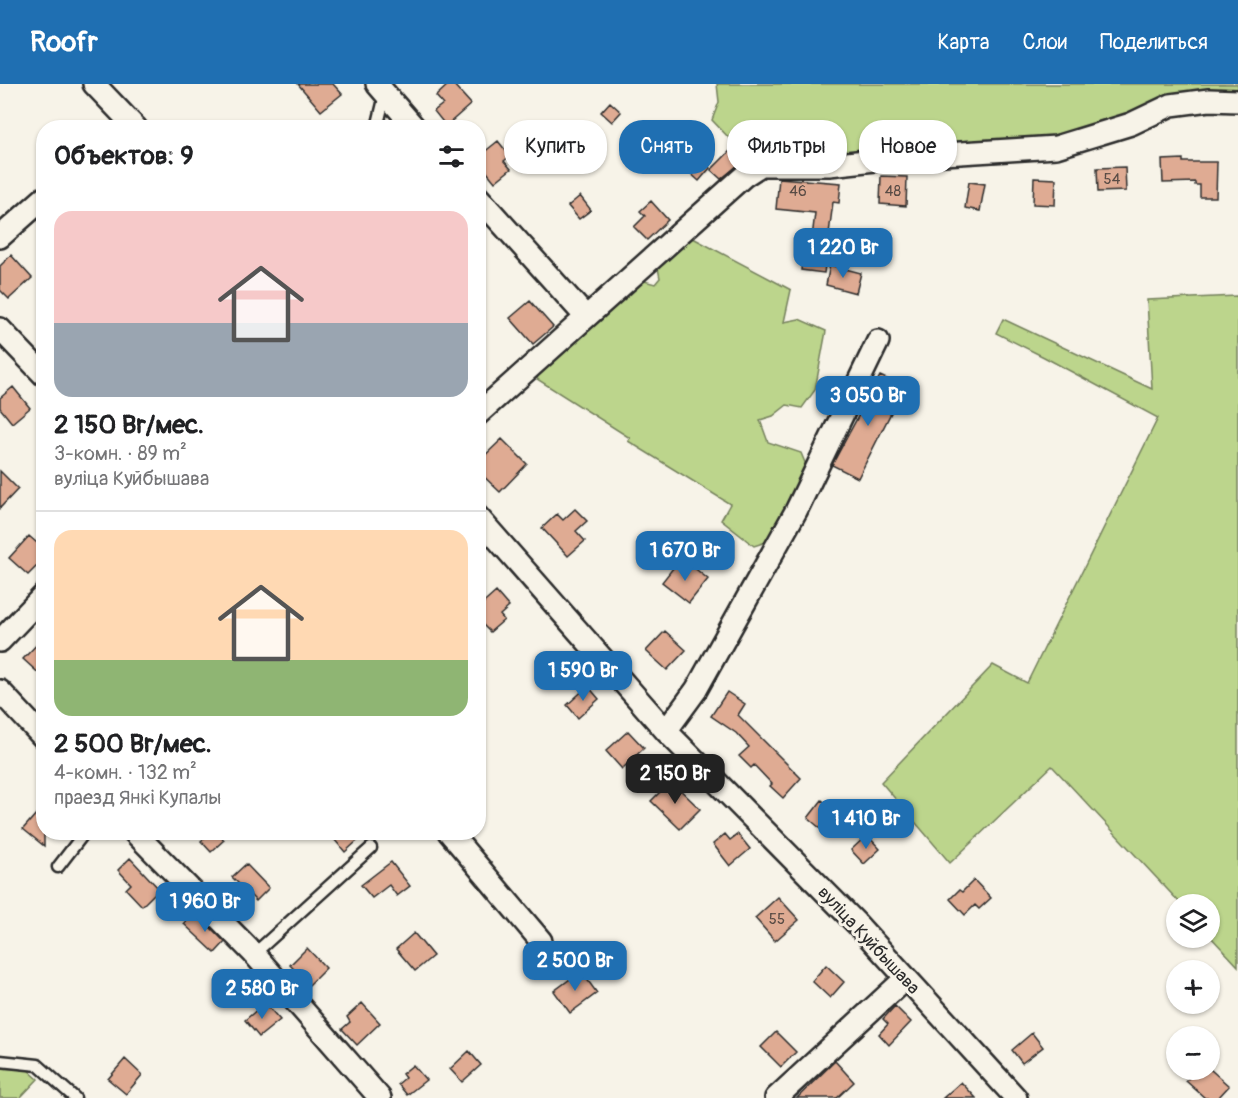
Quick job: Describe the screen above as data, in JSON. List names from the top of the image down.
{
  "streets": {
    "street": ["вуліца Куйбышава"]
  },
  "house_numbers": [
    "54",
    "46",
    "48",
    "55"
  ],
  "page": {
    "header": "Roofr",
    "nav": ["Карта", "Слои", "Поделиться"],
    "chip": [
      "Купить",
      "Снять",
      "Фильтры",
      "Новое"
    ],
    "heading": "Объектов: 9",
    "list": [
      {
        "name": "2 150 Br/мес.",
        "note": "3-комн. · 89 m² · вуліца Куйбышава"
      },
      {
        "name": "2 500 Br/мес.",
        "note": "4-комн. · 132 m² · праезд Янкі Купалы"
      }
    ],
    "price": [
      "1 220 Br",
      "3 050 Br",
      "1 670 Br",
      "1 590 Br",
      "2 150 Br",
      "1 410 Br",
      "1 960 Br",
      "2 500 Br",
      "2 580 Br"
    ],
    "map_buttons": ["+", "−"]
  }
}
